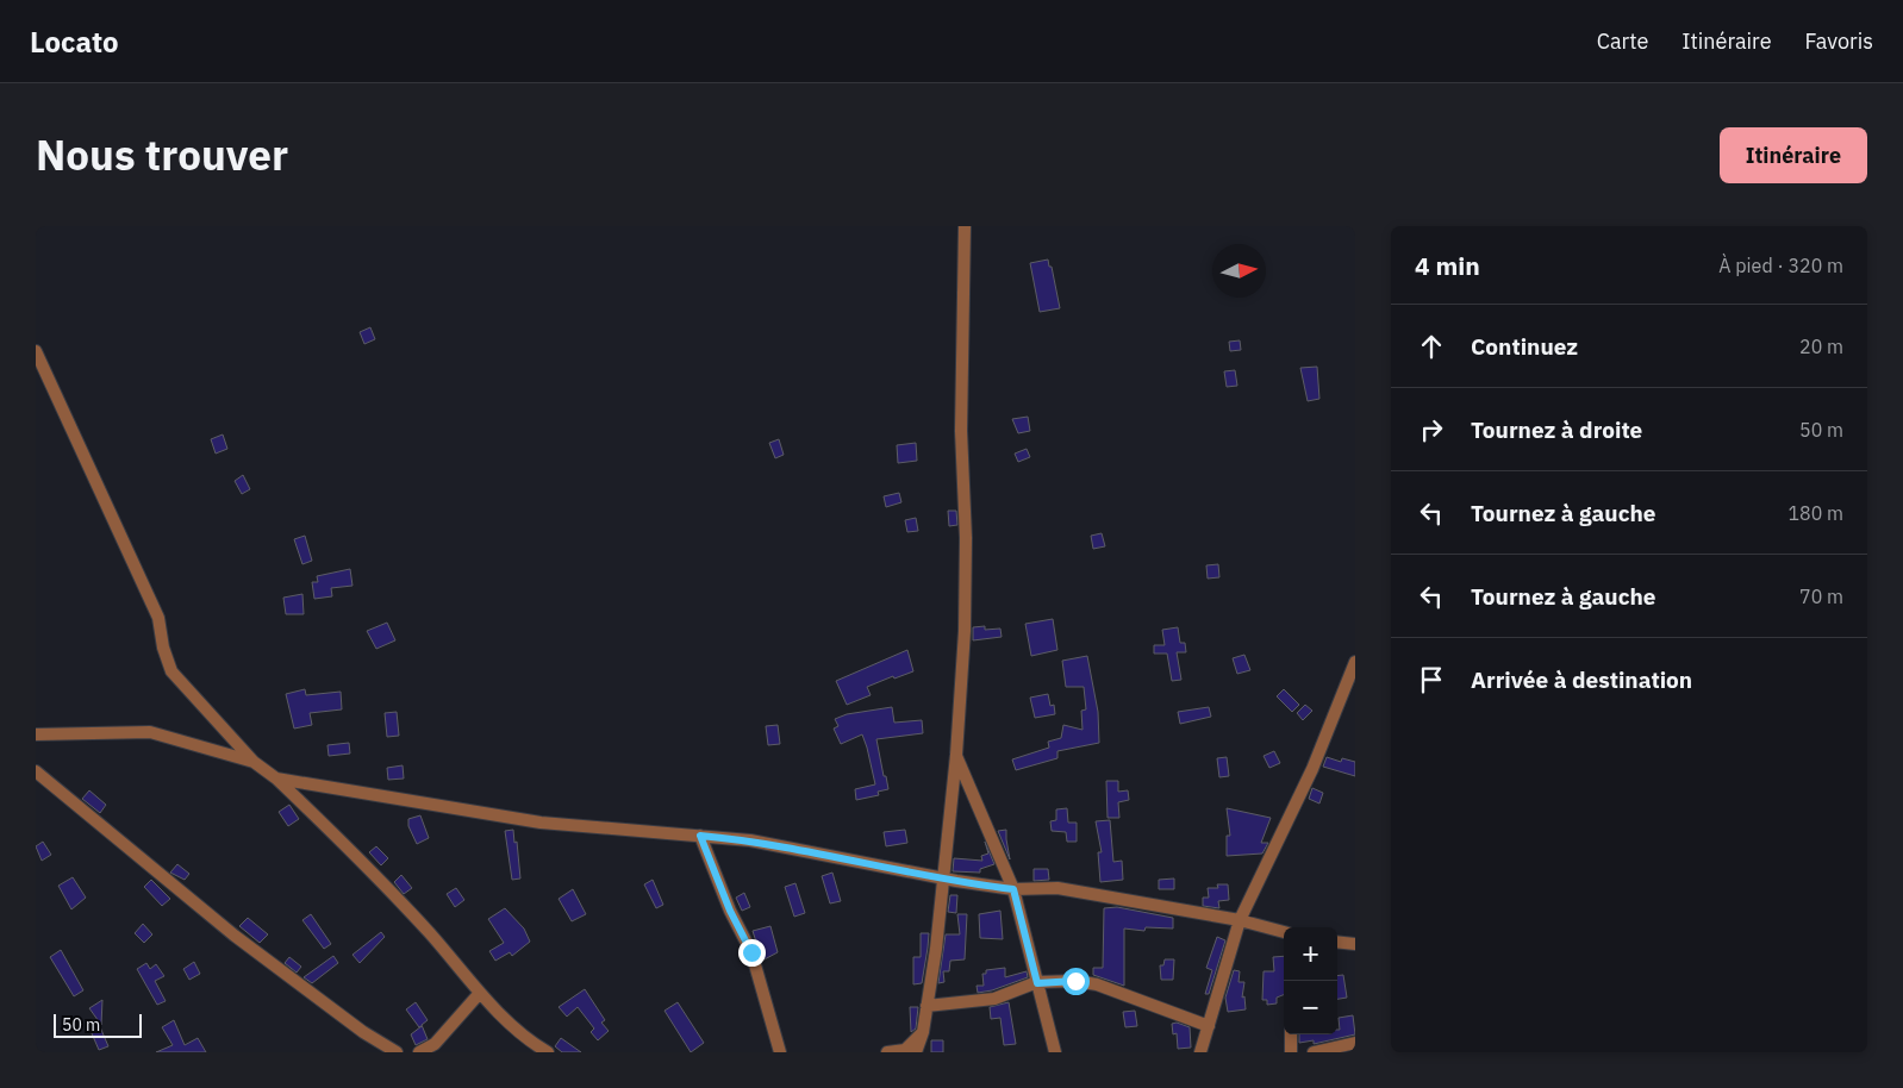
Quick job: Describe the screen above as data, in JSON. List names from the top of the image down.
{
  "scale_bar": "50 m",
  "north": "right",
  "page": {
    "header": "Locato",
    "nav": ["Carte", "Itinéraire", "Favoris"],
    "title": "Nous trouver",
    "buttons": "Itinéraire",
    "heading": ["4 min", "À pied · 320 m"],
    "list": [
      ["Continuez", "20 m"],
      ["Tournez à droite", "50 m"],
      ["Tournez à gauche", "180 m"],
      ["Tournez à gauche", "70 m"],
      "Arrivée à destination"
    ],
    "map_buttons": ["+", "−"],
    "scale": "50 m"
  }
}
